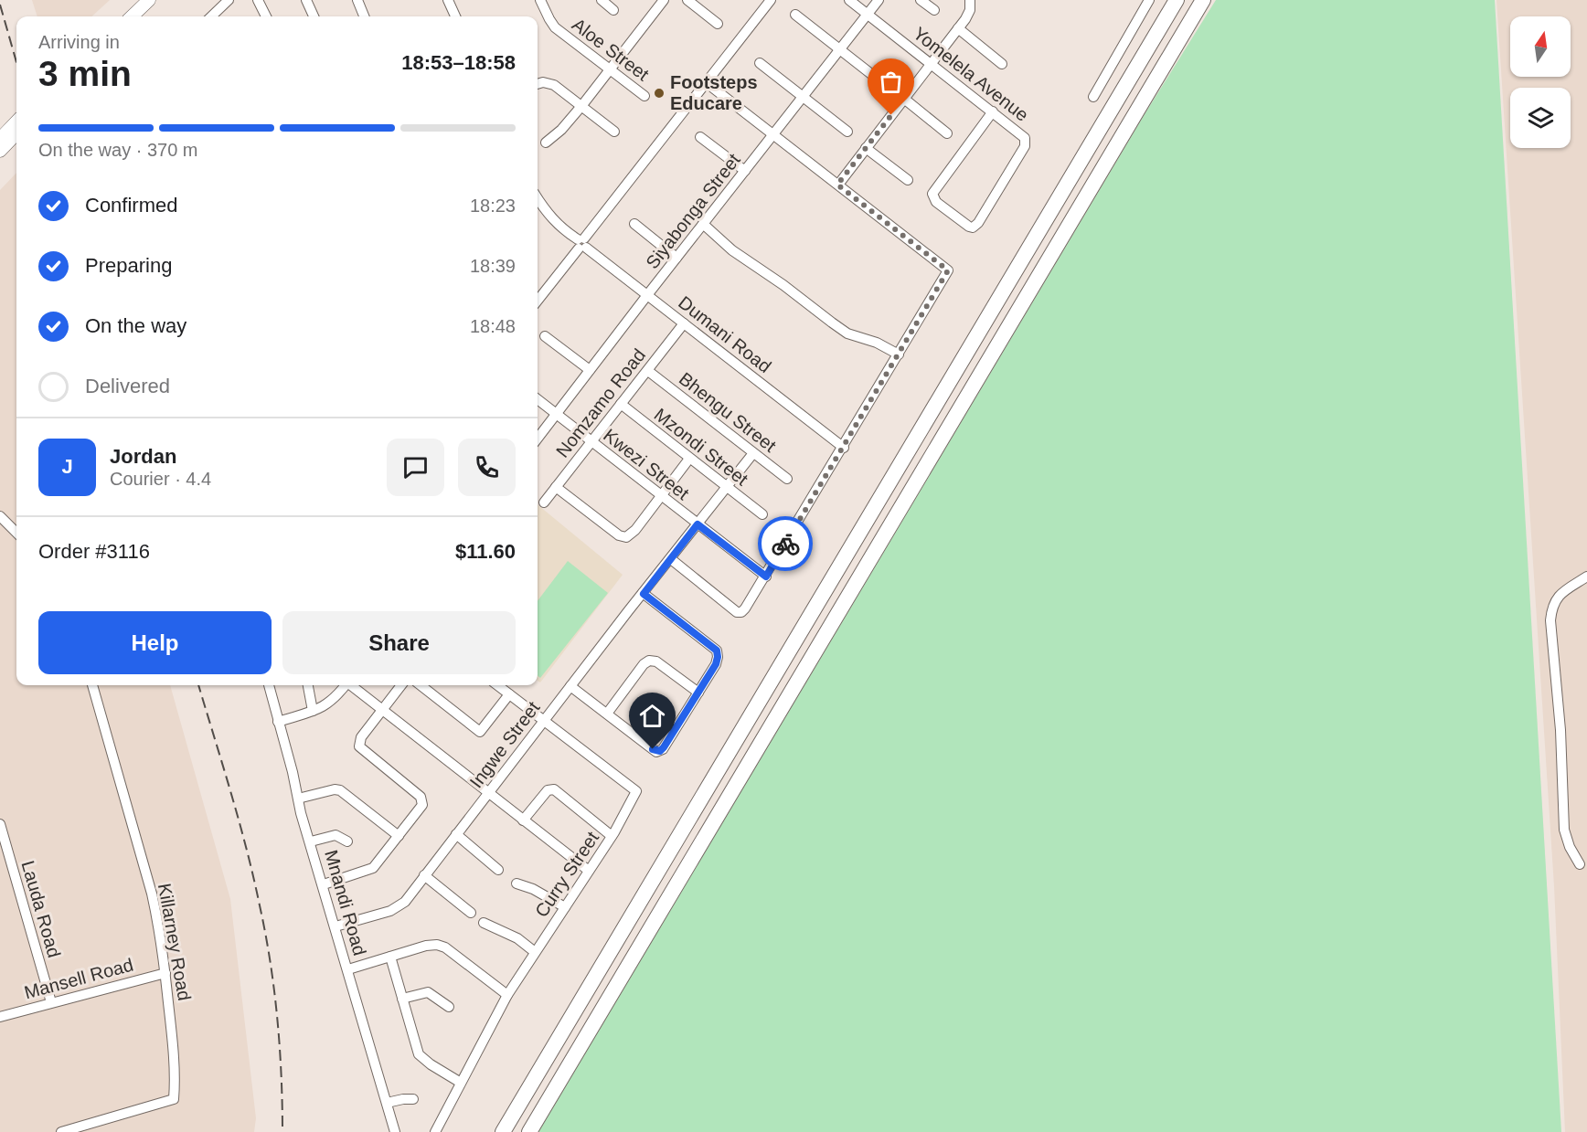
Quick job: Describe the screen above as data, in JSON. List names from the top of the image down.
{
  "streets": {
    "street": [
      "Aloe Street",
      "Yomelela Avenue",
      "Siyabonga Street",
      "Dumani Road",
      "Nomzamo Road",
      "Bhengu Street",
      "Mzondi Street",
      "Kwezi Street",
      "Ingwe Street",
      "Curry Street",
      "Mnandi Road",
      "Lauda Road",
      "Killarney Road",
      "Mansell Road"
    ]
  },
  "crossings": [
    ["Yomelela Avenue", "Siyabonga Street"],
    ["Siyabonga Street", "Dumani Road"],
    ["Siyabonga Street", "Kwezi Street"],
    ["Dumani Road", "Nomzamo Road"],
    ["Nomzamo Road", "Bhengu Street"],
    ["Nomzamo Road", "Mzondi Street"],
    ["Nomzamo Road", "Kwezi Street"],
    ["Bhengu Street", "Ingwe Street"],
    ["Mzondi Street", "Ingwe Street"],
    ["Kwezi Street", "Ingwe Street"],
    ["Ingwe Street", "Curry Street"],
    ["Ingwe Street", "Mnandi Road"],
    ["Lauda Road", "Mansell Road"],
    ["Killarney Road", "Mansell Road"]
  ],
  "places": ["Footsteps Educare"],
  "north": "top",
  "page": {
    "heading": ["3 min", "Arriving in", "18:53–18:58"],
    "panel": [
      "Jordan",
      "Courier · 4.4",
      "Order #3116",
      "$11.60"
    ],
    "bar": "On the way · 370 m",
    "list": [
      ["Confirmed", "18:23"],
      ["Preparing", "18:39"],
      ["On the way", "18:48"],
      "Delivered"
    ],
    "round": "J",
    "buttons": ["Help", "Share"]
  }
}
